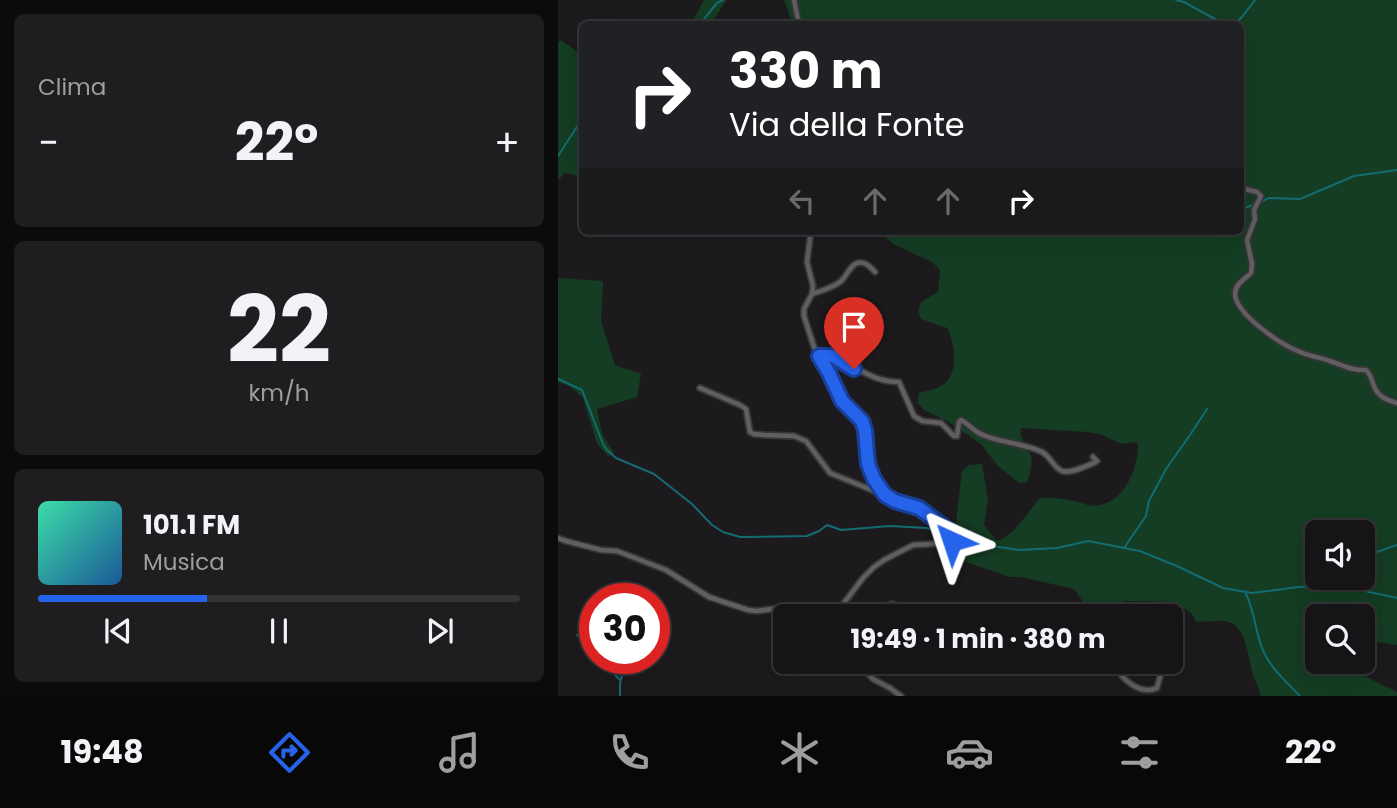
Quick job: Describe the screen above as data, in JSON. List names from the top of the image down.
{
  "page": {
    "tile": [
      "Clima",
      ["22", "km/h"]
    ],
    "turn": ["330 m", "Via della Fonte"],
    "heat": ["−", "22°", "+"],
    "song": ["101.1 FM", "Musica"],
    "limit": "30",
    "trip": "19:49 · 1 min · 380 m",
    "tabs": ["19:48", "22°"]
  }
}
